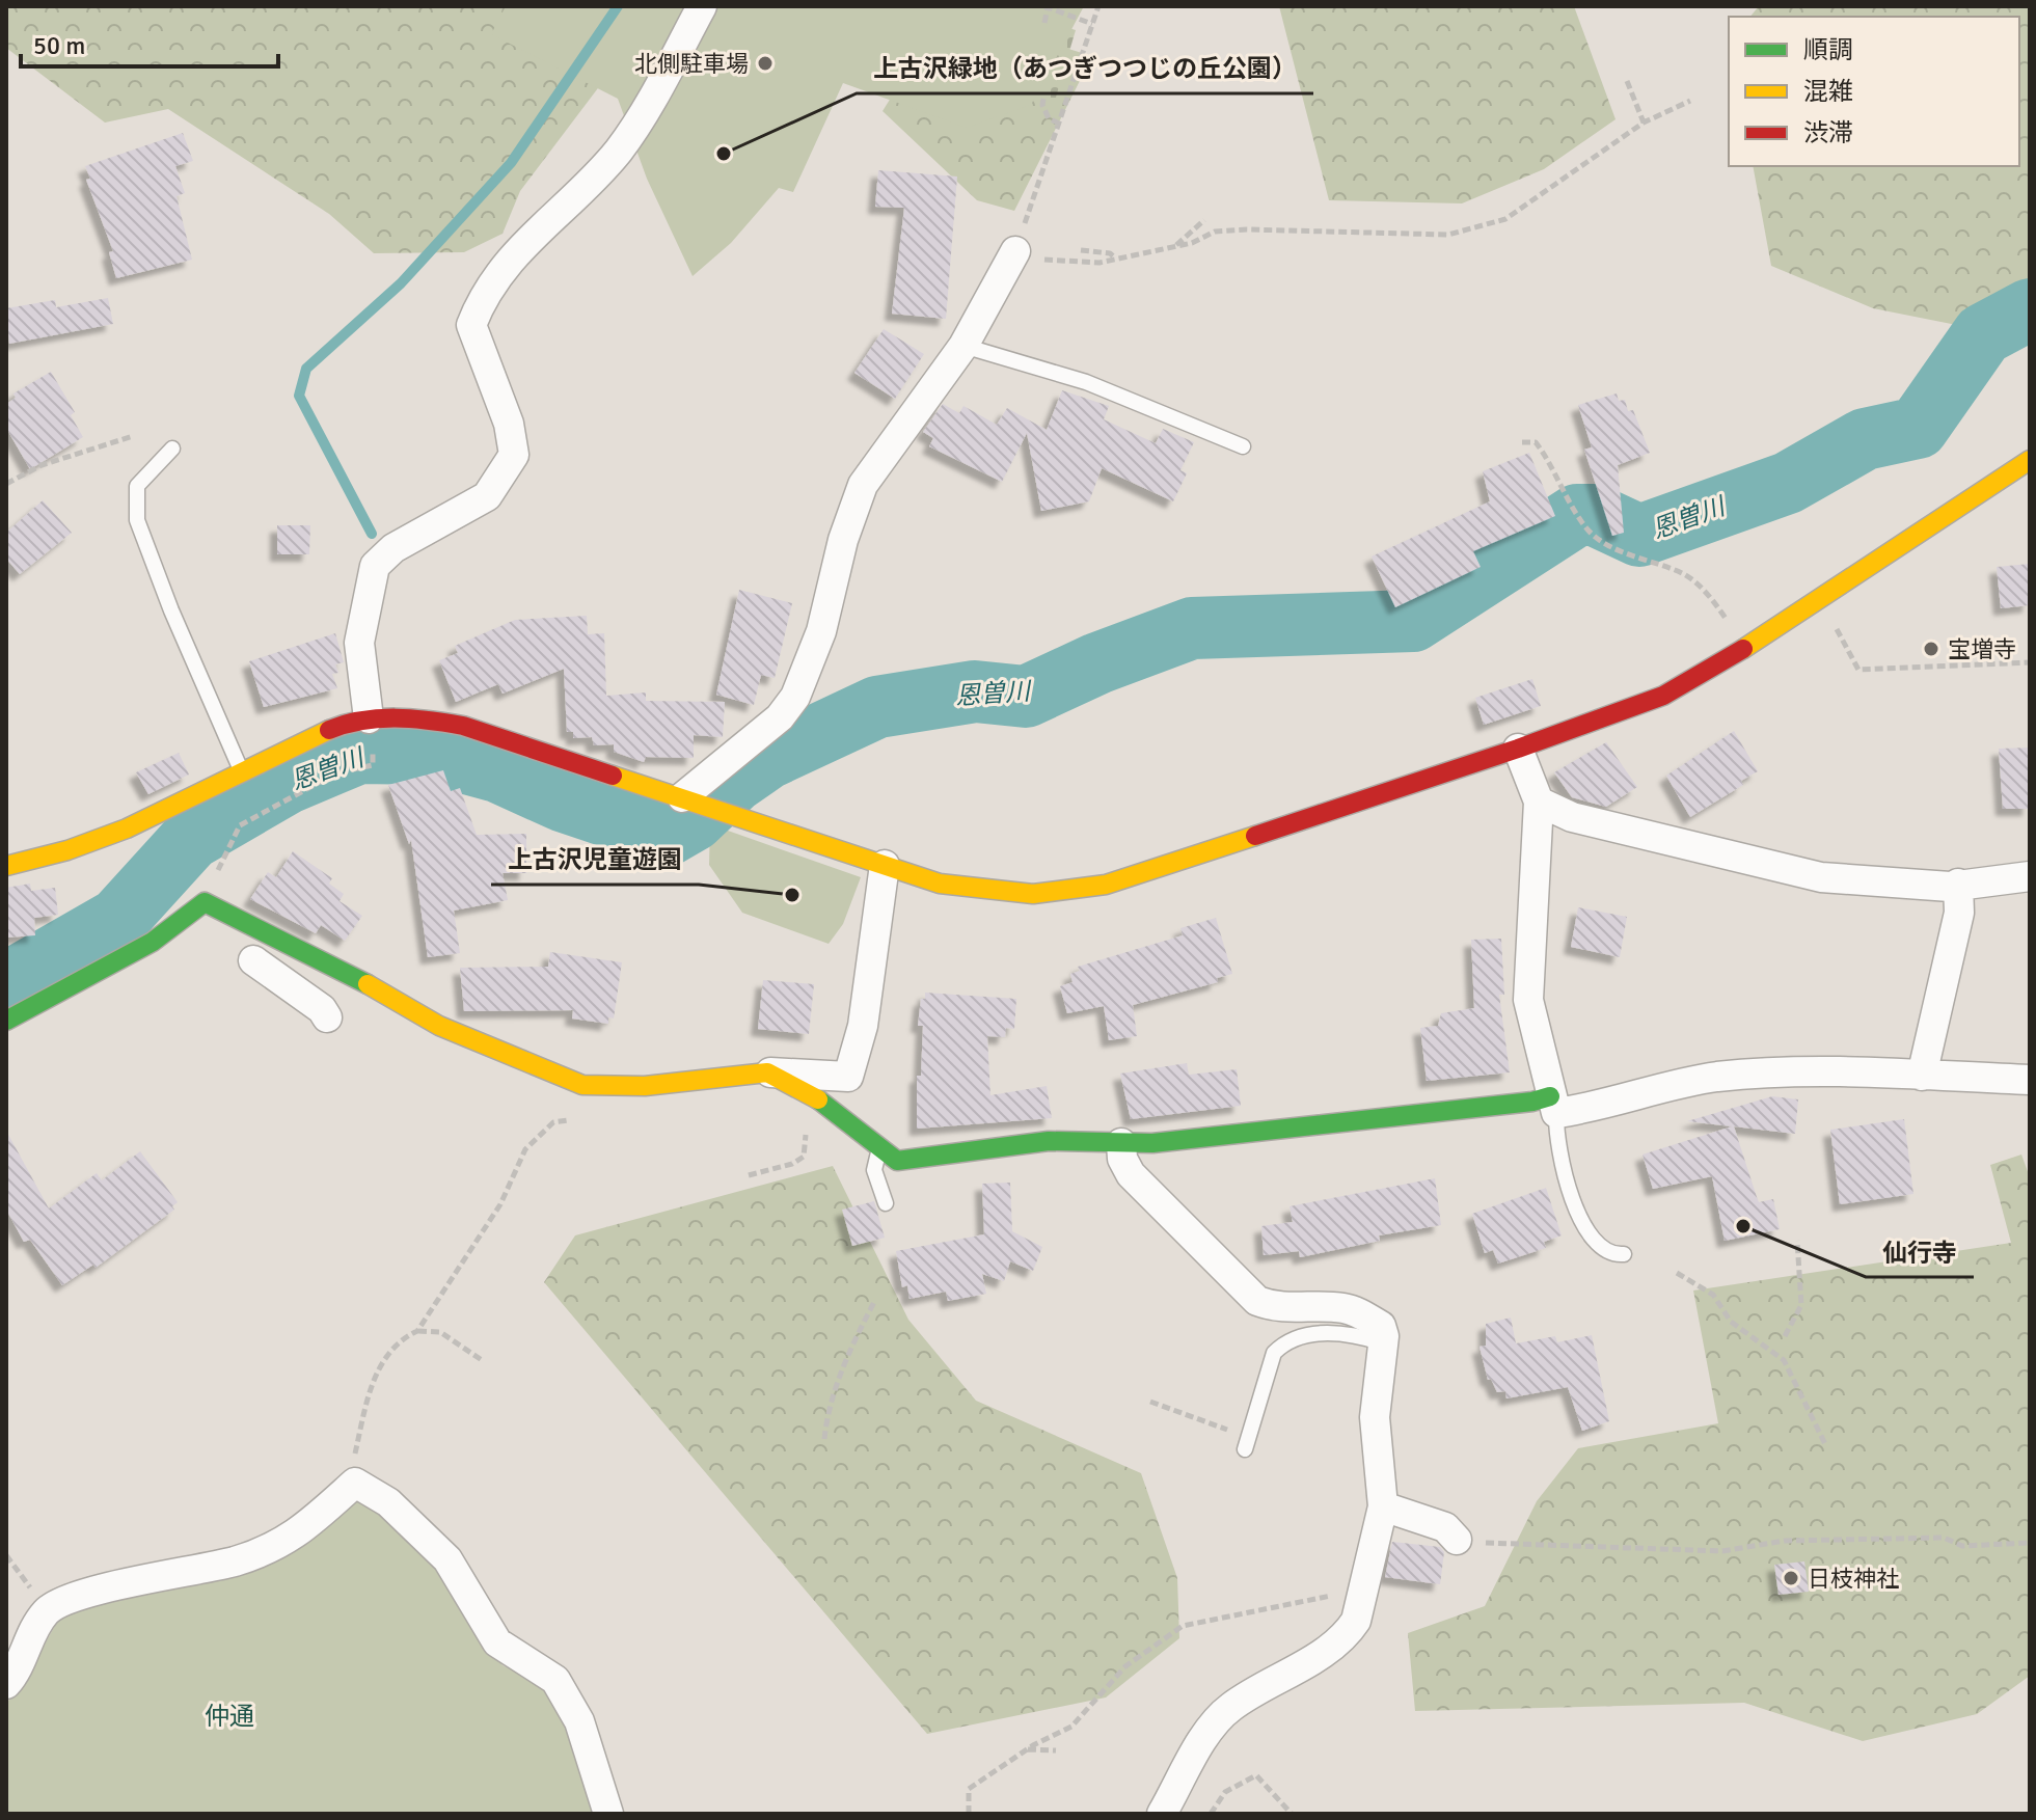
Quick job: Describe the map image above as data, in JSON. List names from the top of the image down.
{
  "districts": ["仲通"],
  "water": ["恩曽川"],
  "places": [
    "北側駐車場",
    "上古沢緑地（あつぎつつじの丘公園）",
    "宝増寺",
    "上古沢児童遊園",
    "仙行寺",
    "日枝神社"
  ],
  "legend": ["順調", "混雑", "渋滞"],
  "scale_bar": "50 m"
}
